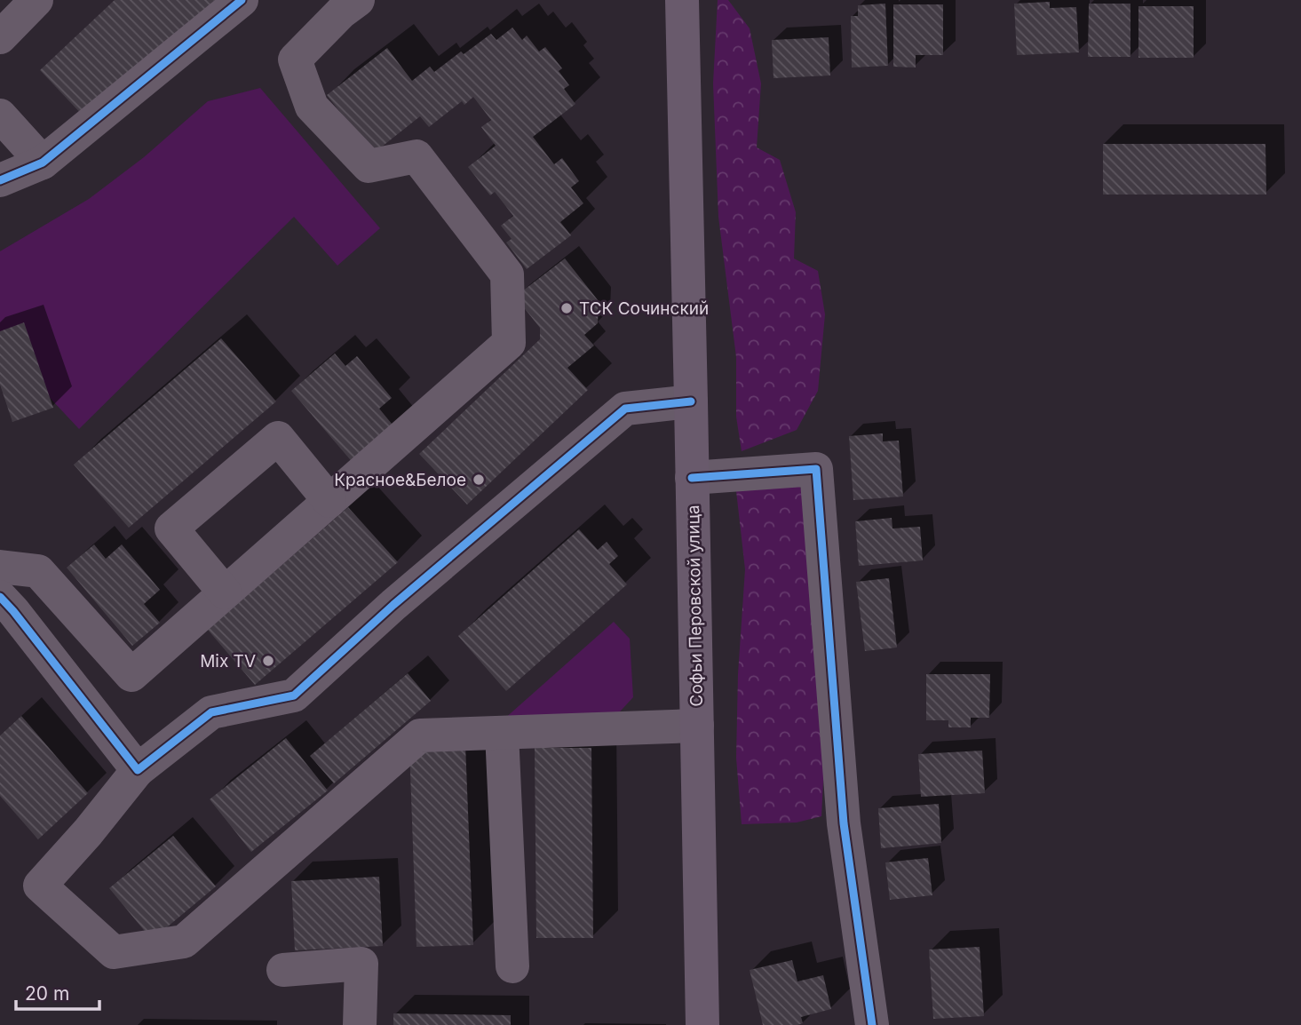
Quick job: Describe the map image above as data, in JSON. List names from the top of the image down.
{
  "streets": {
    "main road": ["Софьи Перовской улица"]
  },
  "places": ["ТСК Сочинский", "Красное&Белое", "Mix TV"],
  "scale_bar": "20 m"
}
